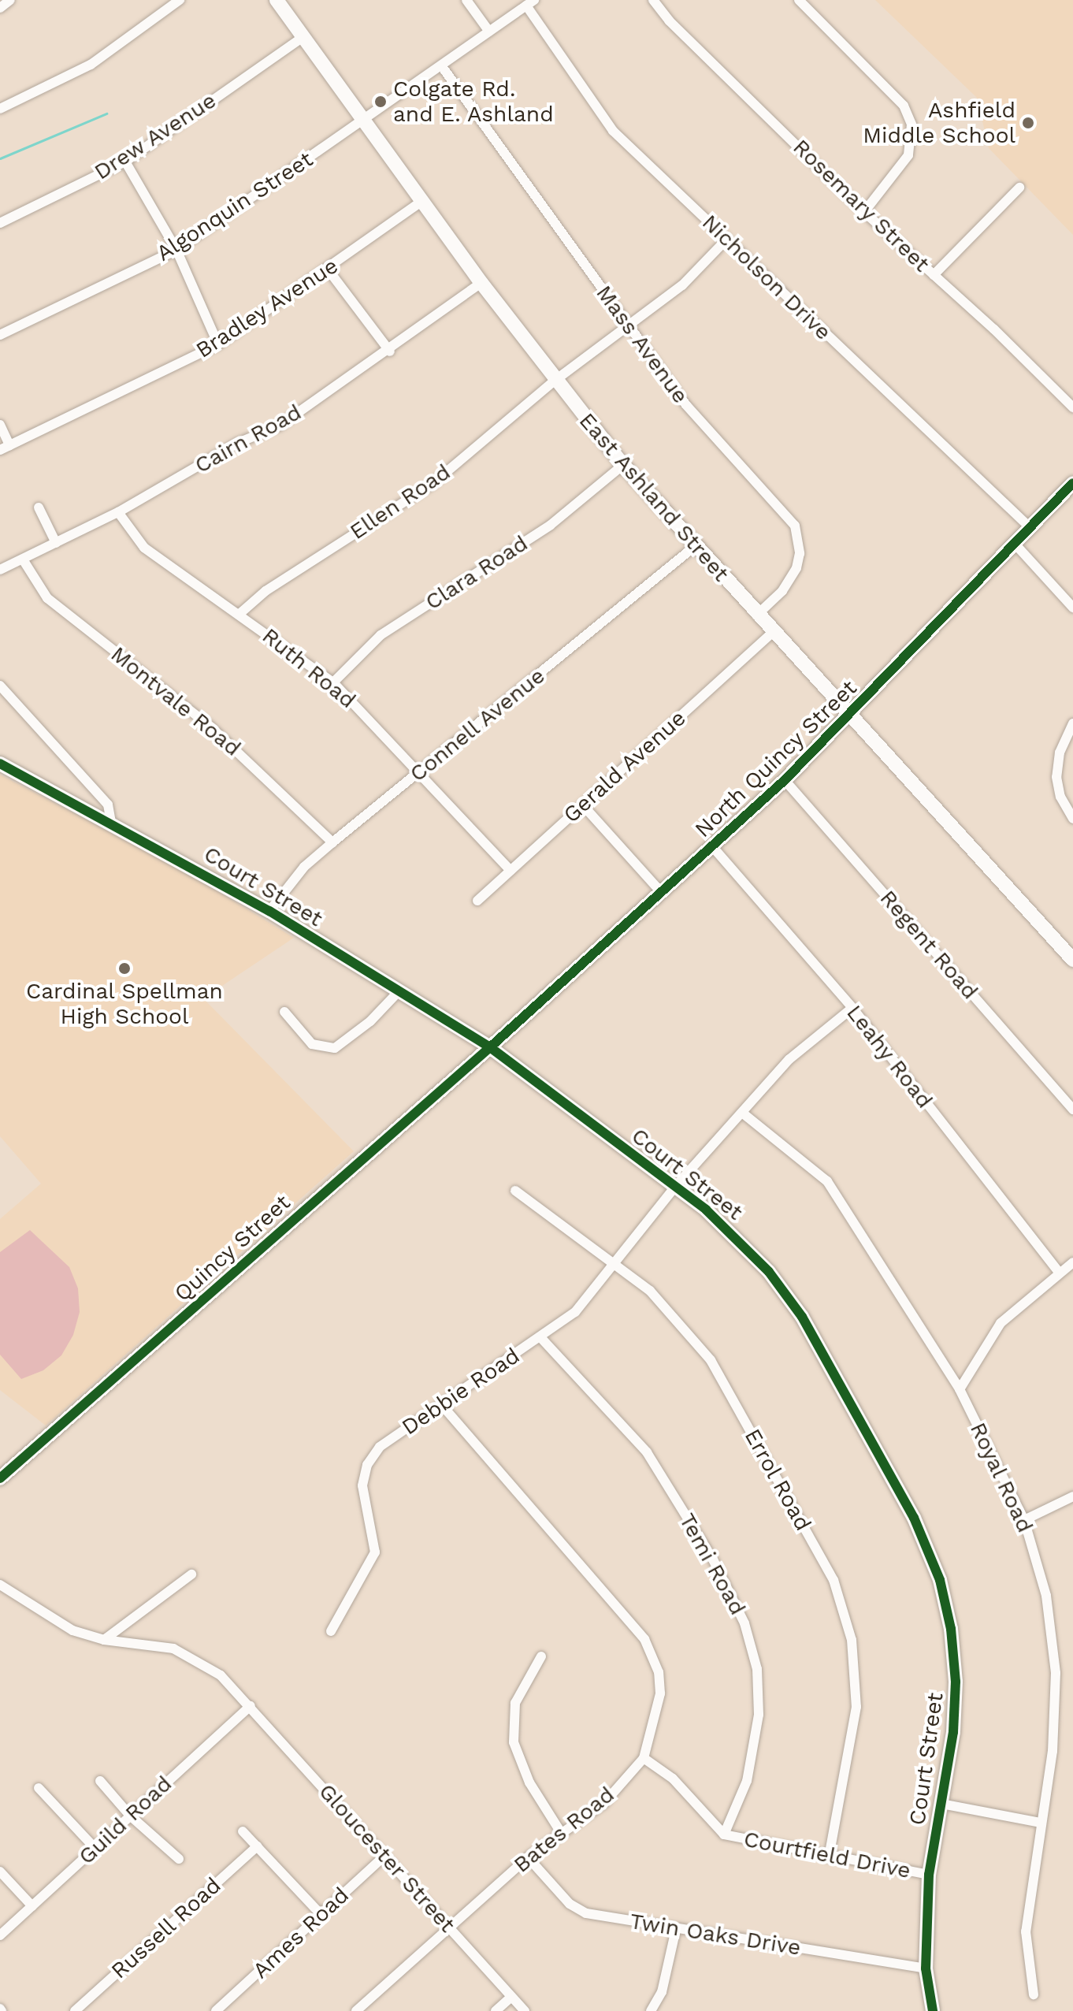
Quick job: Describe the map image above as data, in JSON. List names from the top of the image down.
{
  "streets": {
    "main road": [
      "East Ashland Street",
      "North Quincy Street",
      "Court Street",
      "Quincy Street"
    ],
    "street": [
      "Drew Avenue",
      "Rosemary Street",
      "Algonquin Street",
      "Nicholson Drive",
      "Bradley Avenue",
      "Mass Avenue",
      "Cairn Road",
      "Ellen Road",
      "Clara Road",
      "Ruth Road",
      "Montvale Road",
      "Connell Avenue",
      "Gerald Avenue",
      "Regent Road",
      "Leahy Road",
      "Debbie Road",
      "Royal Road",
      "Errol Road",
      "Temi Road",
      "Guild Road",
      "Bates Road",
      "Courtfield Drive",
      "Gloucester Street",
      "Russell Road",
      "Ames Road",
      "Twin Oaks Drive"
    ]
  },
  "crossings": [
    ["Drew Avenue", "East Ashland Street"],
    ["Algonquin Street", "Nicholson Drive"],
    ["Algonquin Street", "Mass Avenue"],
    ["Algonquin Street", "East Ashland Street"],
    ["Nicholson Drive", "Ellen Road"],
    ["Nicholson Drive", "North Quincy Street"],
    ["Bradley Avenue", "East Ashland Street"],
    ["Mass Avenue", "East Ashland Street"],
    ["Mass Avenue", "Ellen Road"],
    ["Cairn Road", "East Ashland Street"],
    ["Cairn Road", "Ruth Road"],
    ["Cairn Road", "Montvale Road"],
    ["East Ashland Street", "Ellen Road"],
    ["East Ashland Street", "Clara Road"],
    ["East Ashland Street", "Connell Avenue"],
    ["East Ashland Street", "North Quincy Street"],
    ["East Ashland Street", "Gerald Avenue"],
    ["Ellen Road", "Ruth Road"],
    ["Clara Road", "Ruth Road"],
    ["Ruth Road", "Connell Avenue"],
    ["Ruth Road", "Gerald Avenue"],
    ["Montvale Road", "Connell Avenue"],
    ["Connell Avenue", "Court Street"],
    ["North Quincy Street", "Court Street"],
    ["North Quincy Street", "Regent Road"],
    ["North Quincy Street", "Leahy Road"],
    ["North Quincy Street", "Quincy Street"],
    ["Court Street", "Quincy Street"],
    ["Court Street", "Debbie Road"],
    ["Court Street", "Courtfield Drive"],
    ["Court Street", "Twin Oaks Drive"],
    ["Leahy Road", "Debbie Road"],
    ["Debbie Road", "Royal Road"],
    ["Debbie Road", "Errol Road"],
    ["Debbie Road", "Temi Road"],
    ["Debbie Road", "Bates Road"],
    ["Errol Road", "Courtfield Drive"],
    ["Temi Road", "Courtfield Drive"],
    ["Guild Road", "Gloucester Street"],
    ["Bates Road", "Courtfield Drive"],
    ["Bates Road", "Gloucester Street"],
    ["Bates Road", "Twin Oaks Drive"],
    ["Gloucester Street", "Ames Road"]
  ],
  "places": ["Colgate Rd. and E. Ashland", "Ashfield Middle School", "Cardinal Spellman High School"]
}
